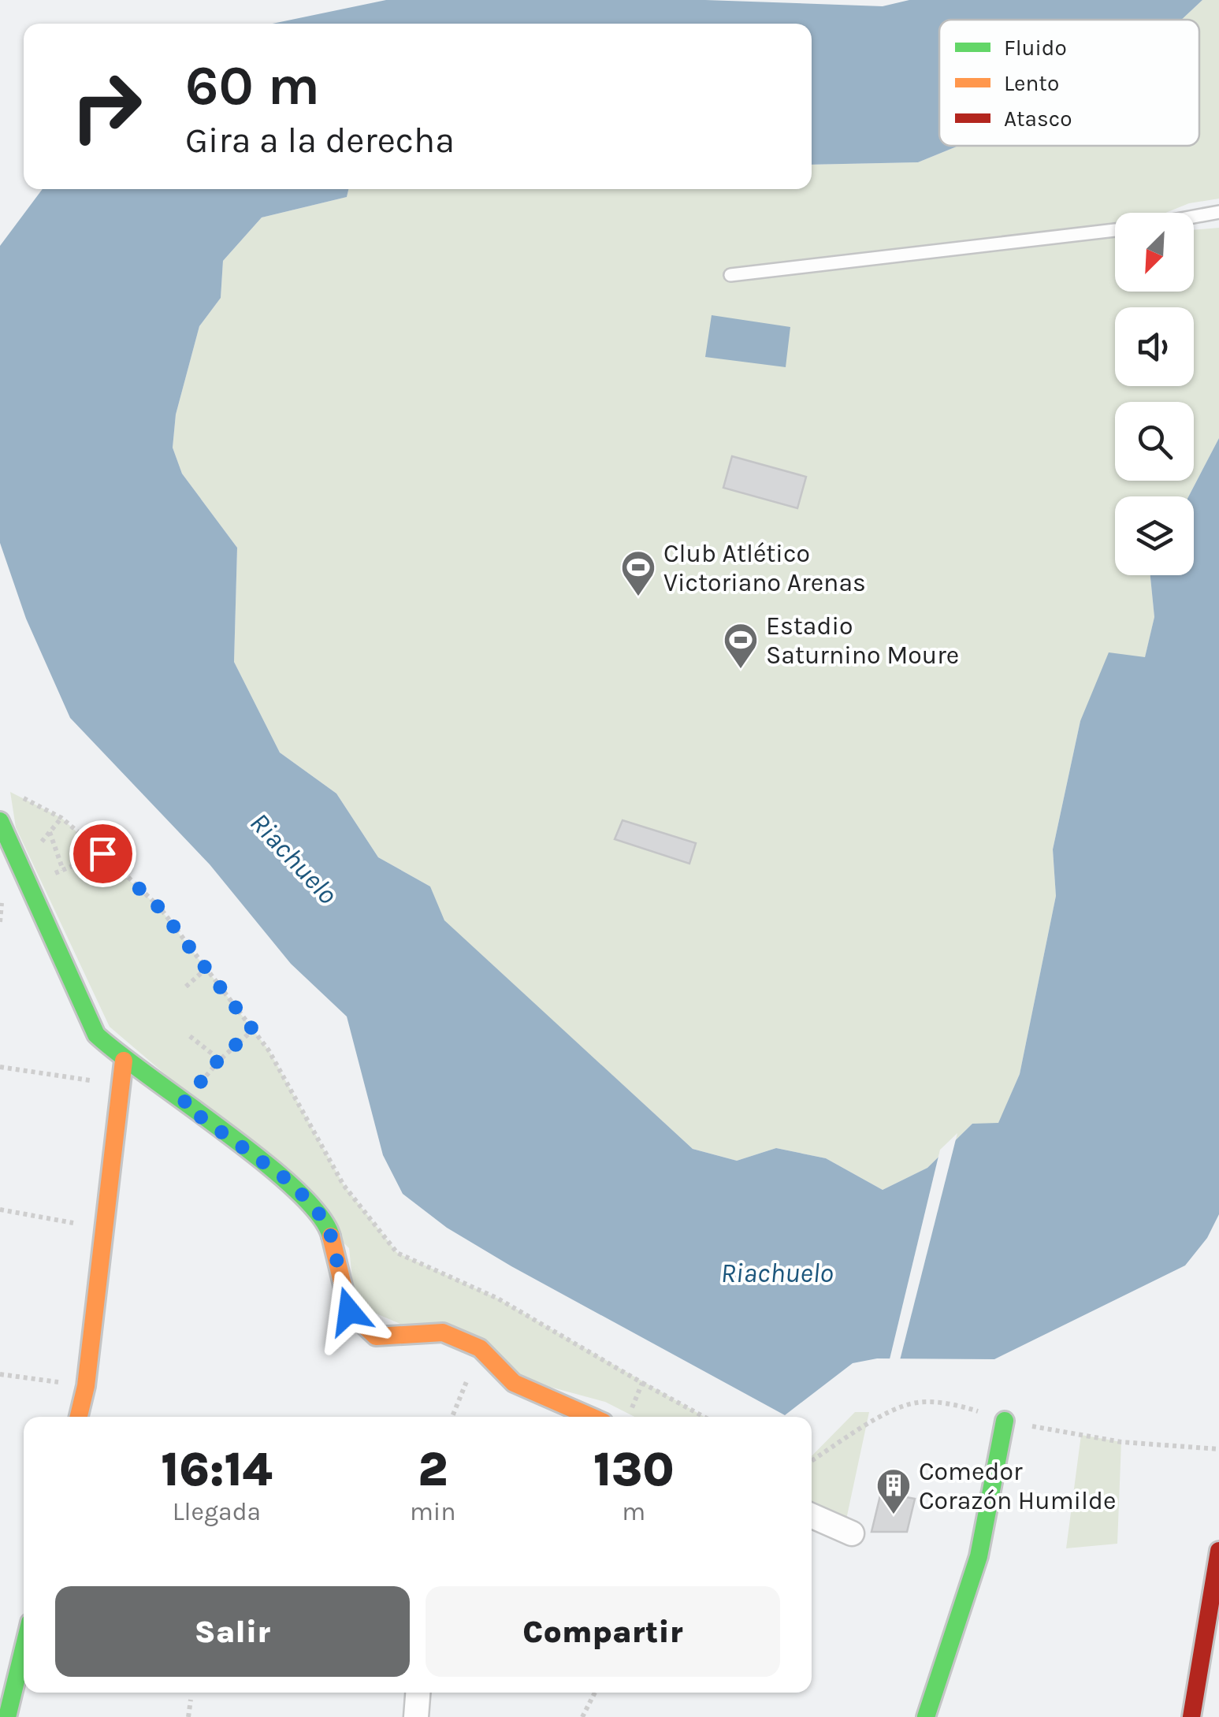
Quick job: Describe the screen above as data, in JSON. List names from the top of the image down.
{
  "water": ["Riachuelo"],
  "places": {
    "sports": ["Club Atlético Victoriano Arenas", "Estadio Saturnino Moure"],
    "building": ["Comedor Corazón Humilde"]
  },
  "legend": ["Fluido", "Lento", "Atasco"],
  "north": "bottom left",
  "page": {
    "turn": ["60 m", "Gira a la derecha"],
    "eta": [
      "16:14",
      "Llegada",
      "2",
      "min",
      "130",
      "m"
    ],
    "buttons": ["Salir", "Compartir"]
  }
}
